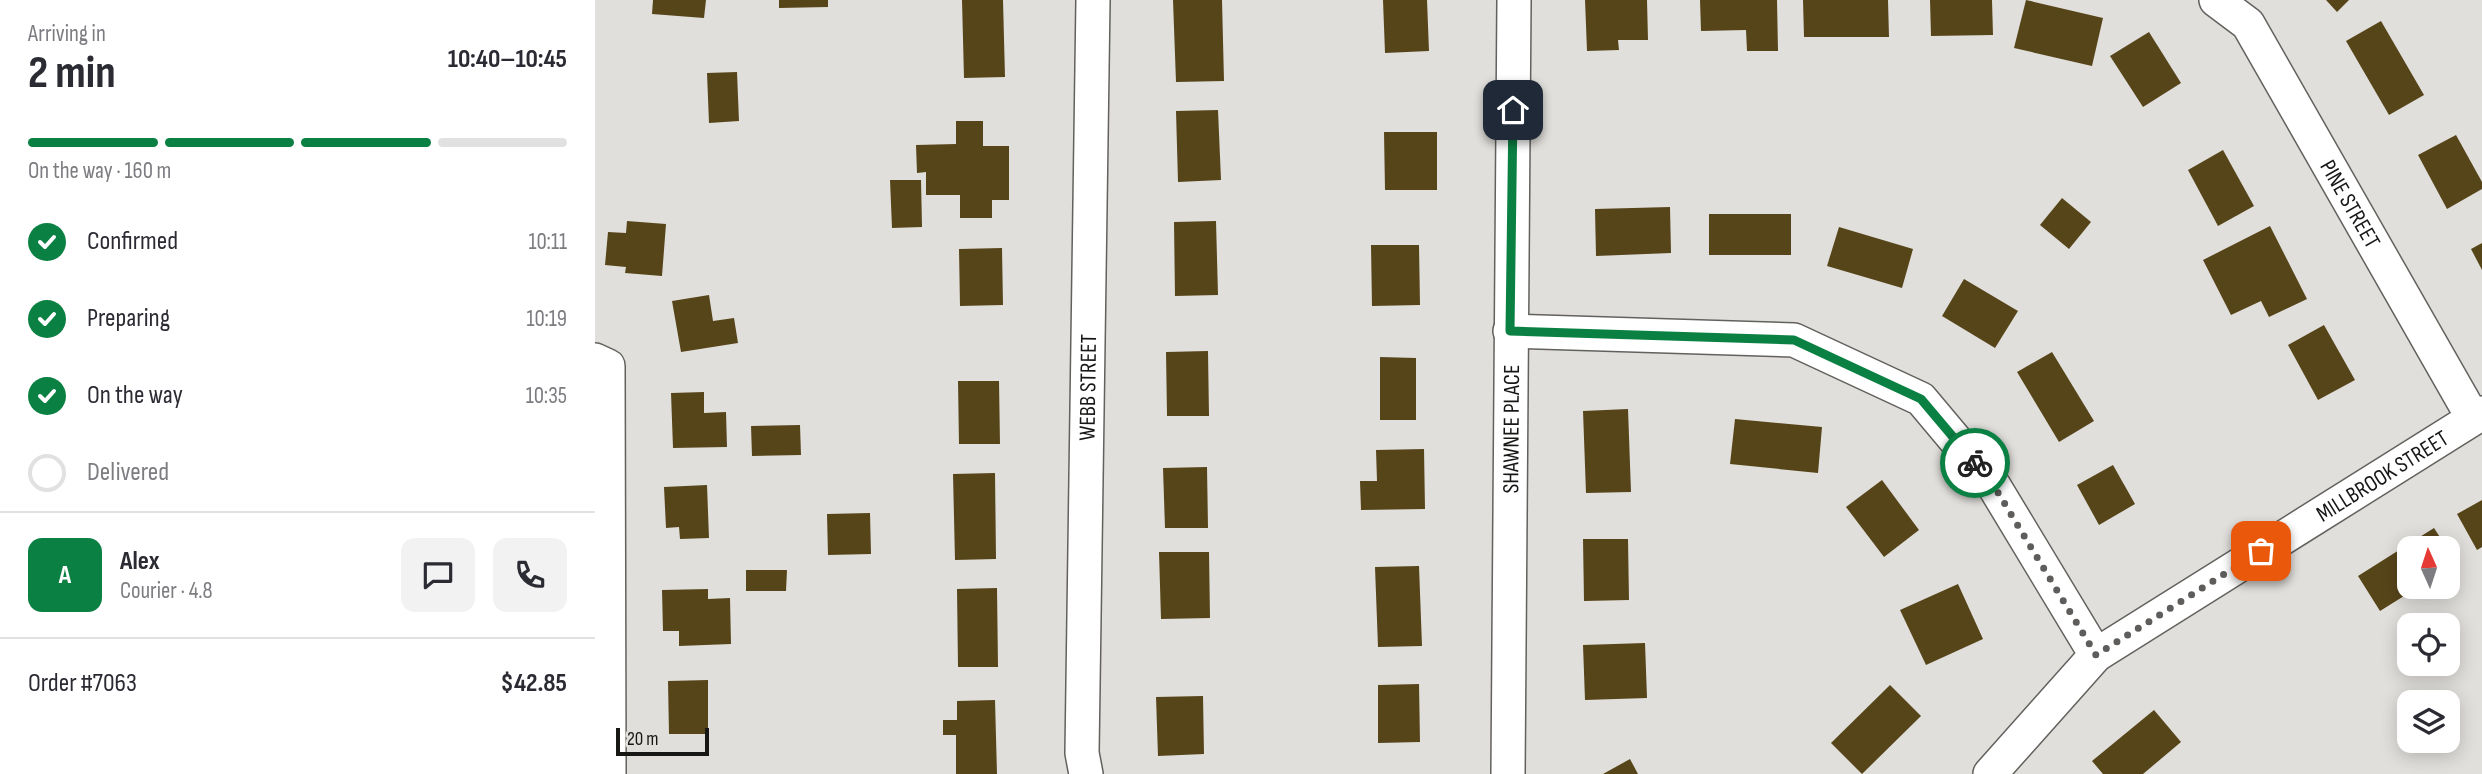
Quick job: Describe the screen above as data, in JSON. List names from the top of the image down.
{
  "streets": {
    "street": [
      "PINE STREET",
      "WEBB STREET",
      "SHAWNEE PLACE",
      "MILLBROOK STREET"
    ]
  },
  "crossings": [
    ["PINE STREET", "MILLBROOK STREET"]
  ],
  "scale_bar": "20 m",
  "north": "top",
  "page": {
    "heading": ["2 min", "Arriving in", "10:40–10:45"],
    "panel": [
      "Alex",
      "Courier · 4.8",
      "Order #7063",
      "$42.85"
    ],
    "bar": "On the way · 160 m",
    "list": [
      ["Confirmed", "10:11"],
      ["Preparing", "10:19"],
      ["On the way", "10:35"],
      "Delivered"
    ],
    "round": "A",
    "scale": "20 m"
  }
}
